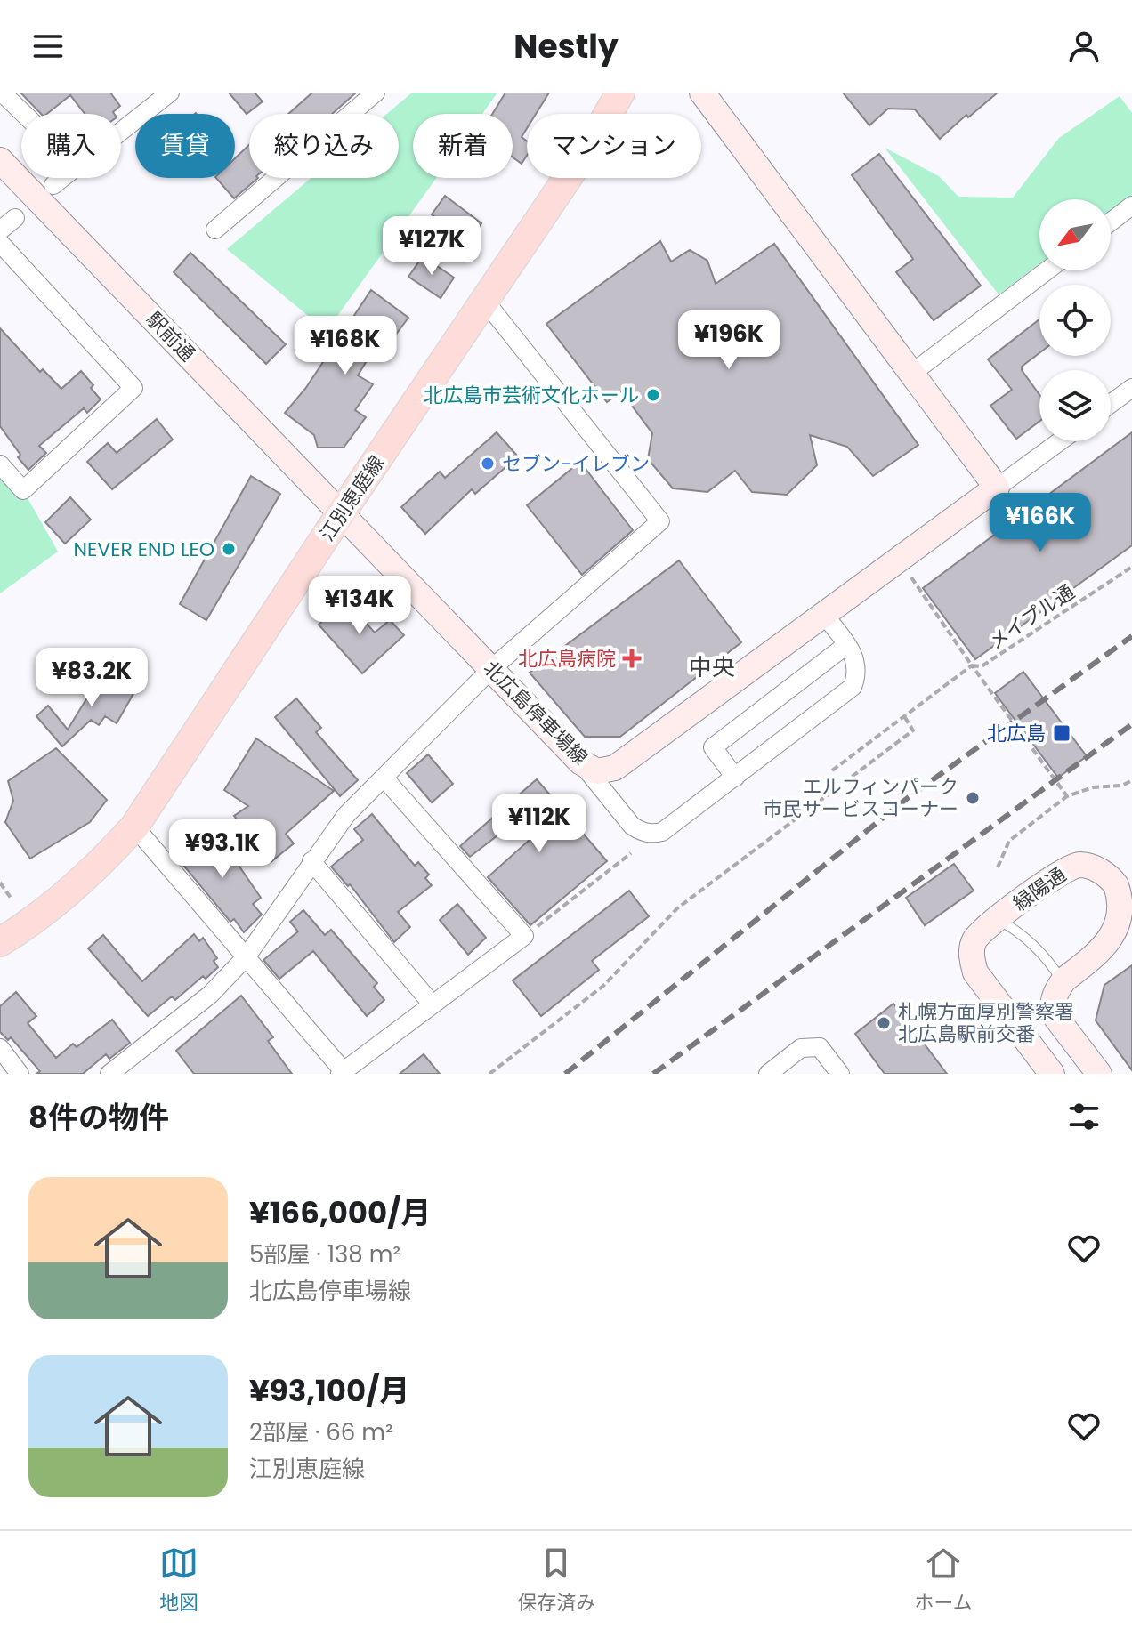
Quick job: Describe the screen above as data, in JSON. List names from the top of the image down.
{
  "streets": {
    "main road": ["江別恵庭線"],
    "street": ["駅前通", "北広島停車場線", "緑陽通"],
    "path": ["メイプル通"]
  },
  "crossings": [
    ["駅前通", "江別恵庭線"],
    ["駅前通", "北広島停車場線"],
    ["江別恵庭線", "北広島停車場線"]
  ],
  "districts": ["中央"],
  "places": {
    "other": [
      "北広島市芸術文化ホール",
      "セブン-イレブン",
      "NEVER END LEO",
      "エルフィンパーク 市民サービスコーナー",
      "札幌方面厚別警察署 北広島駅前交番"
    ],
    "health": ["北広島病院"],
    "transit": ["北広島"]
  },
  "north": "bottom left",
  "page": {
    "header": "Nestly",
    "chip": [
      "購入",
      "賃貸",
      "絞り込み",
      "新着",
      "マンション"
    ],
    "price": [
      "¥127K",
      "¥196K",
      "¥168K",
      "¥166K",
      "¥134K",
      "¥83.2K",
      "¥112K",
      "¥93.1K"
    ],
    "heading": "8件の物件",
    "list": [
      {
        "name": "¥166,000/月",
        "note": "5部屋 · 138 m² · 北広島停車場線"
      },
      {
        "name": "¥93,100/月",
        "note": "2部屋 · 66 m² · 江別恵庭線"
      }
    ],
    "tabs": ["地図", "保存済み", "ホーム"]
  }
}
